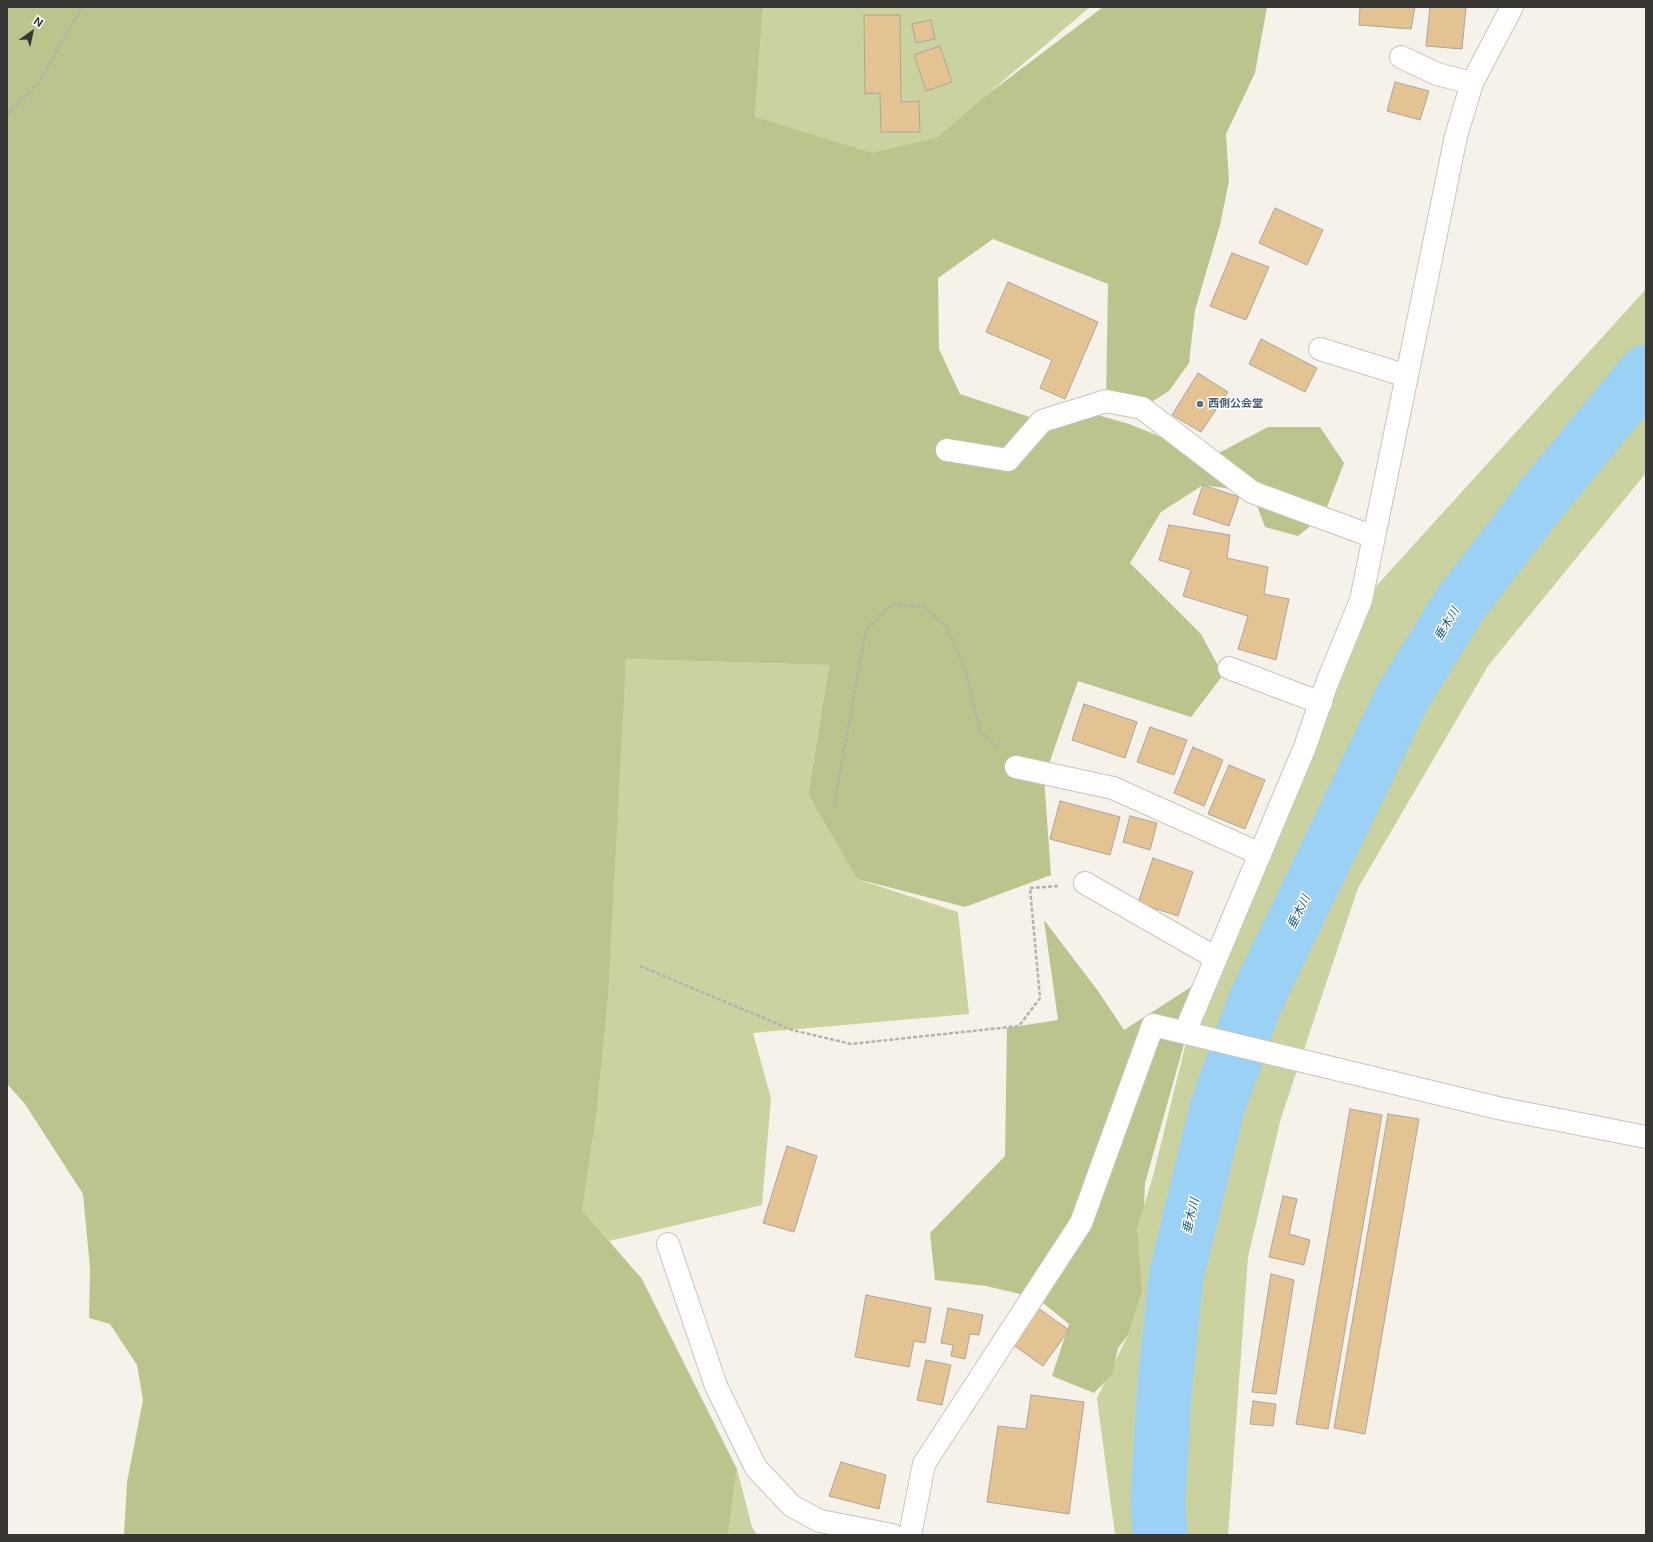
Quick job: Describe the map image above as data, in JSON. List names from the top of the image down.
{
  "water": ["垂木川"],
  "places": ["西側公会堂"],
  "north": "top right"
}
